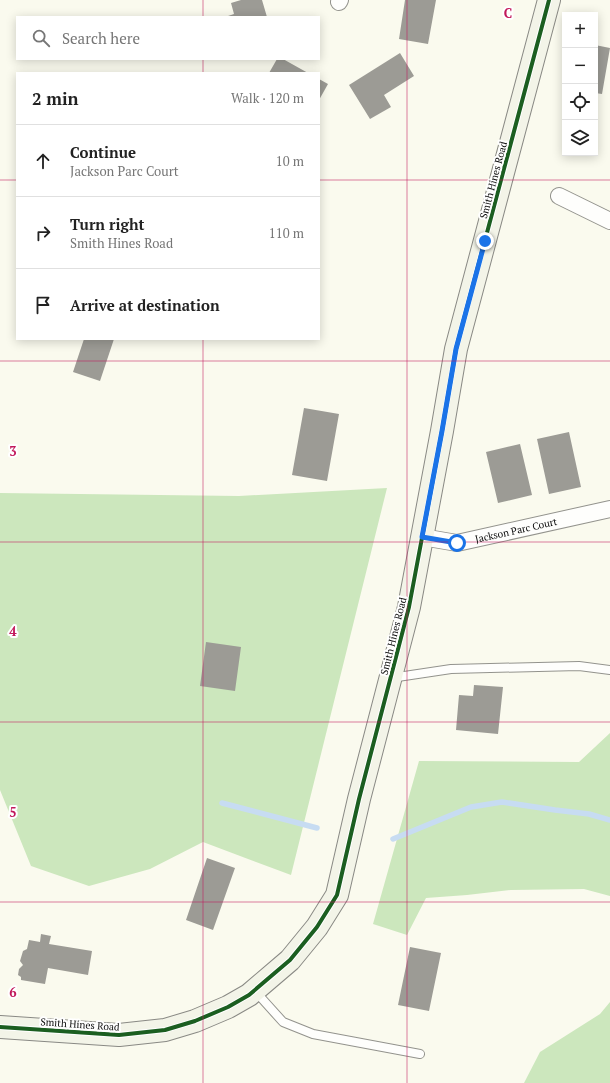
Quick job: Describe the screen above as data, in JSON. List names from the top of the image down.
{
  "streets": {
    "street": ["Smith Hines Road", "Jackson Parc Court"]
  },
  "crossings": [
    ["Smith Hines Road", "Jackson Parc Court"]
  ],
  "page": {
    "map_buttons": ["+", "−"],
    "search": "Search here",
    "heading": ["2 min", "Walk · 120 m"],
    "list": [
      ["Continue", "Jackson Parc Court", "10 m"],
      ["Turn right", "Smith Hines Road", "110 m"],
      "Arrive at destination"
    ]
  },
  "grid": {
    "columns": ["C"],
    "rows": [
      "3",
      "4",
      "5",
      "6"
    ]
  }
}
